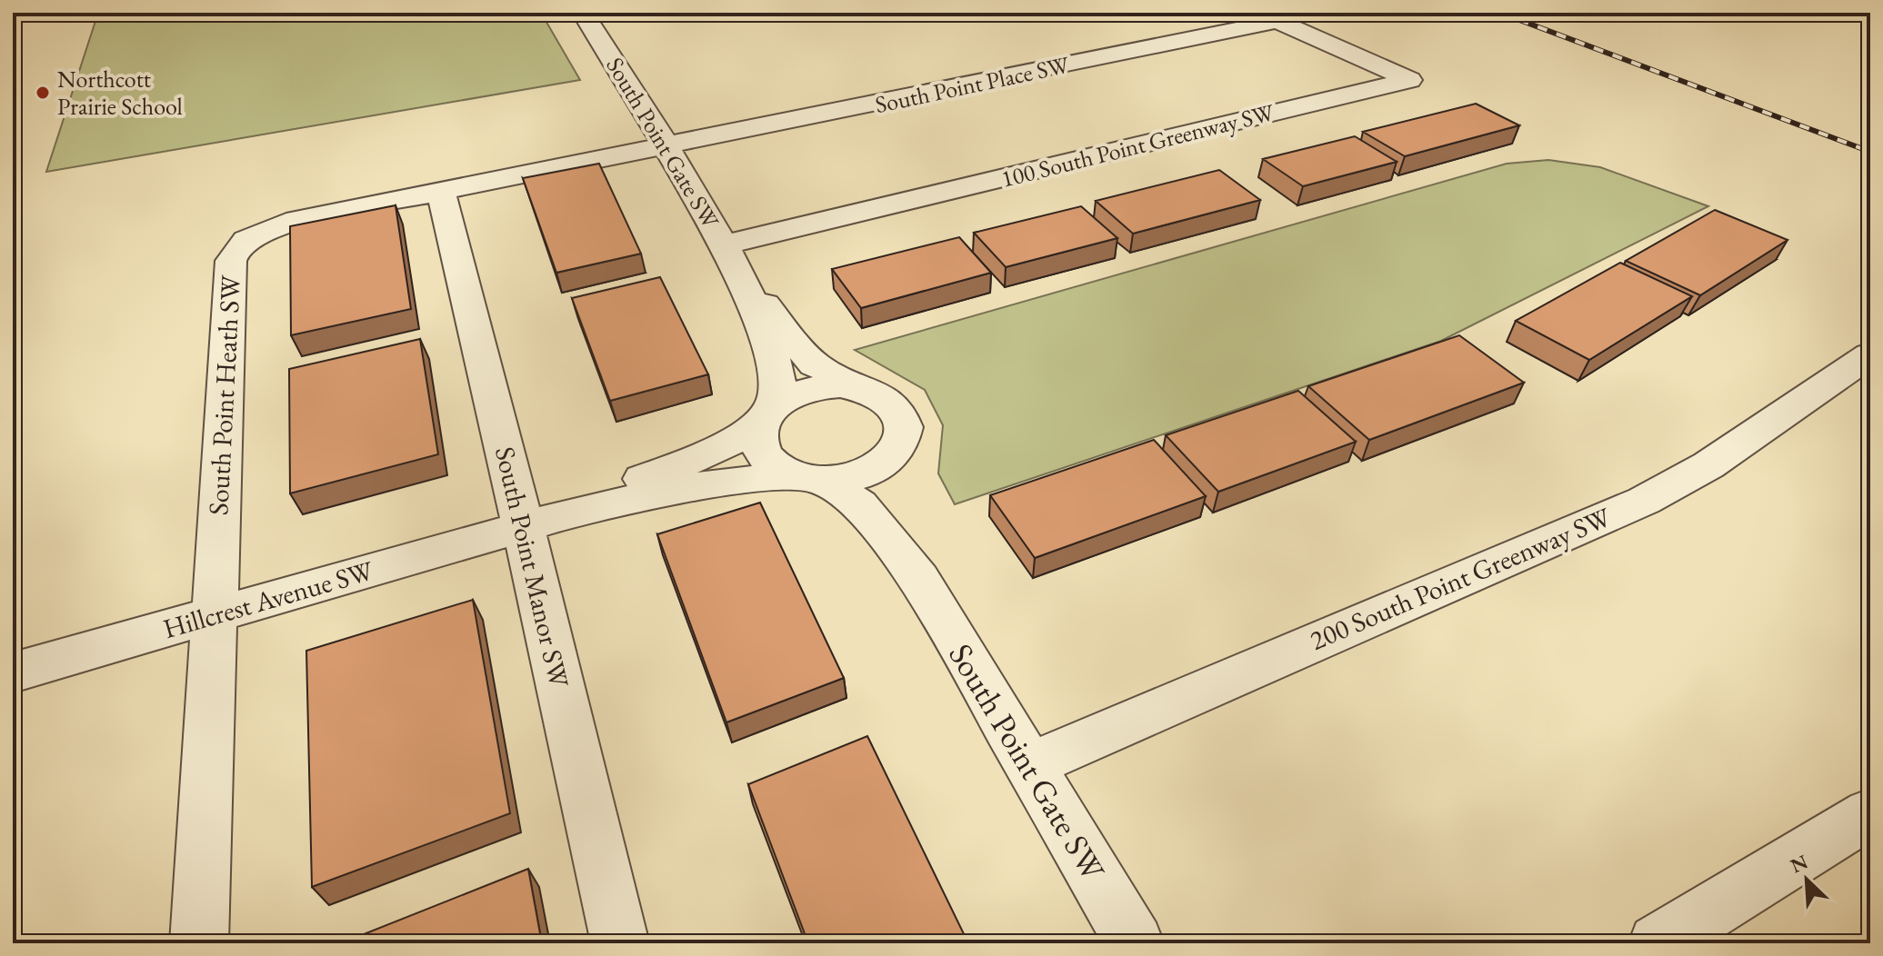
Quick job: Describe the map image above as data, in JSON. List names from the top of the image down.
{
  "streets": {
    "street": [
      "South Point Place SW",
      "South Point Gate SW",
      "100 South Point Greenway SW",
      "South Point Heath SW",
      "South Point Manor SW",
      "200 South Point Greenway SW",
      "Hillcrest Avenue SW"
    ]
  },
  "crossings": [
    ["South Point Place SW", "South Point Gate SW"],
    ["South Point Place SW", "100 South Point Greenway SW"],
    ["South Point Place SW", "South Point Heath SW"],
    ["South Point Gate SW", "100 South Point Greenway SW"],
    ["South Point Gate SW", "South Point Heath SW"],
    ["South Point Gate SW", "200 South Point Greenway SW"],
    ["South Point Gate SW", "Hillcrest Avenue SW"],
    ["South Point Heath SW", "South Point Manor SW"],
    ["South Point Heath SW", "Hillcrest Avenue SW"],
    ["South Point Manor SW", "Hillcrest Avenue SW"]
  ],
  "places": ["Northcott Prairie School"],
  "north": "top left"
}
